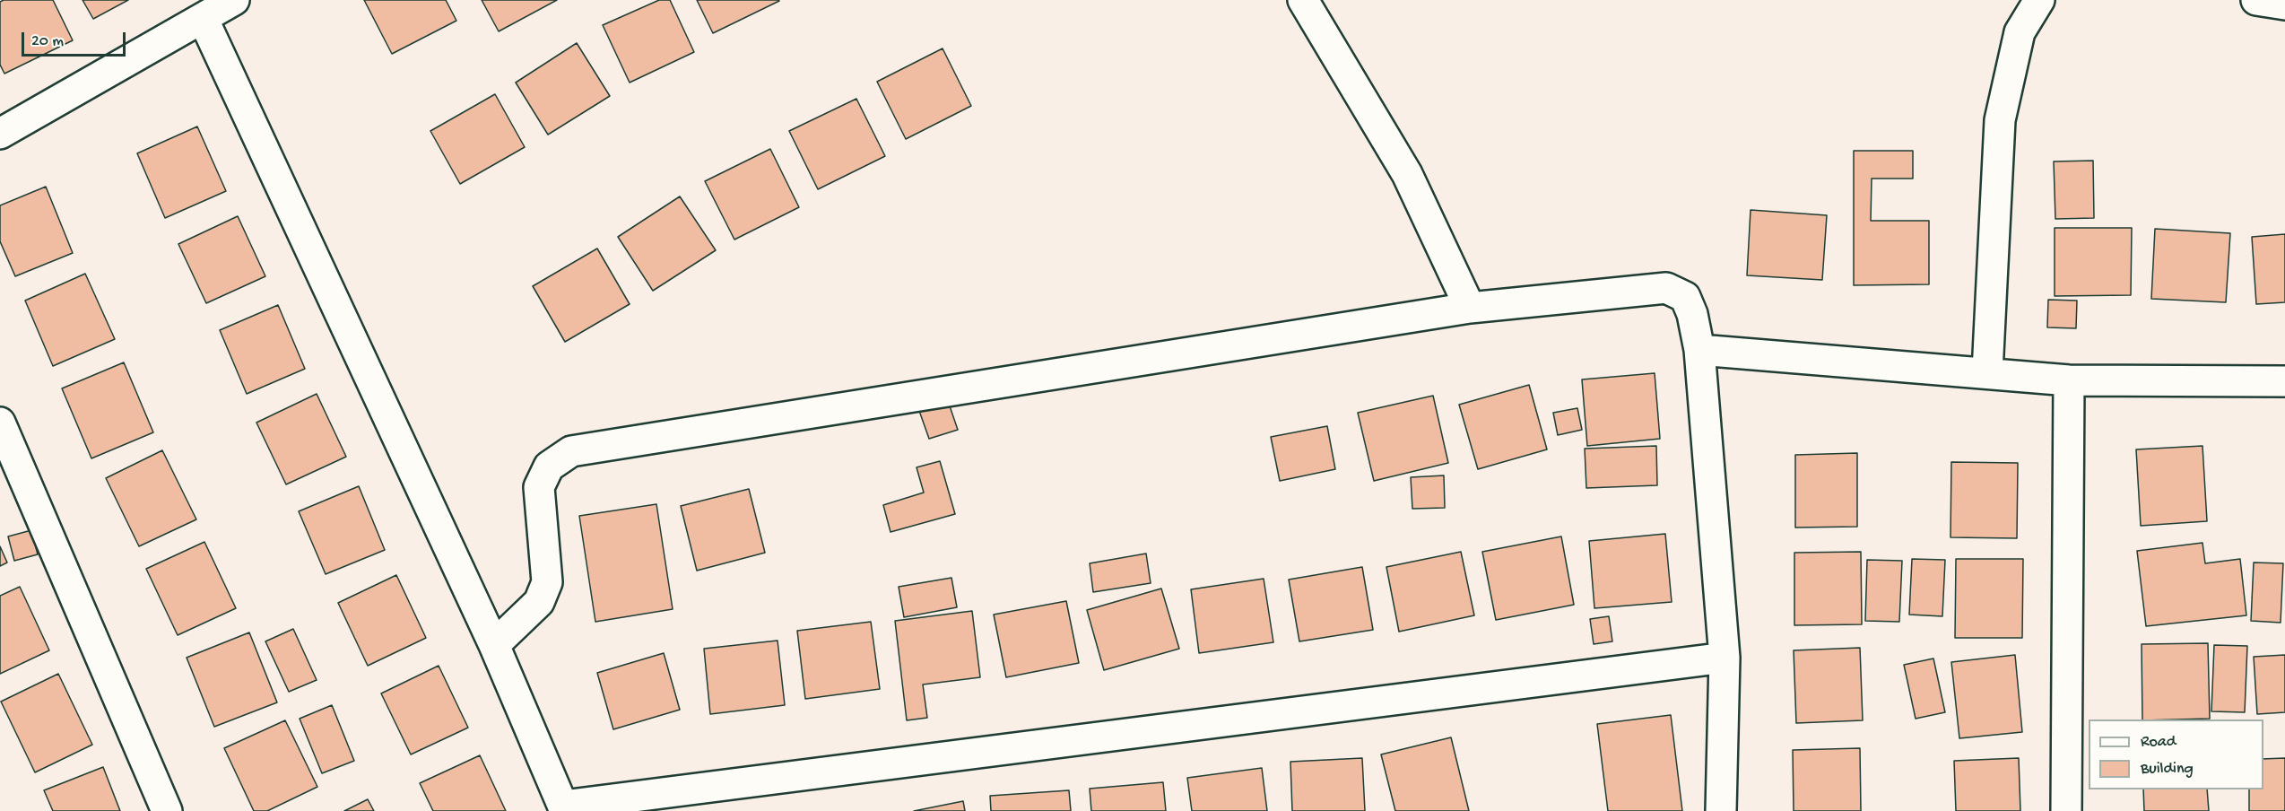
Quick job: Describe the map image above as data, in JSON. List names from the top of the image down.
{
  "legend": ["Road", "Building"],
  "scale_bar": "20 m"
}
